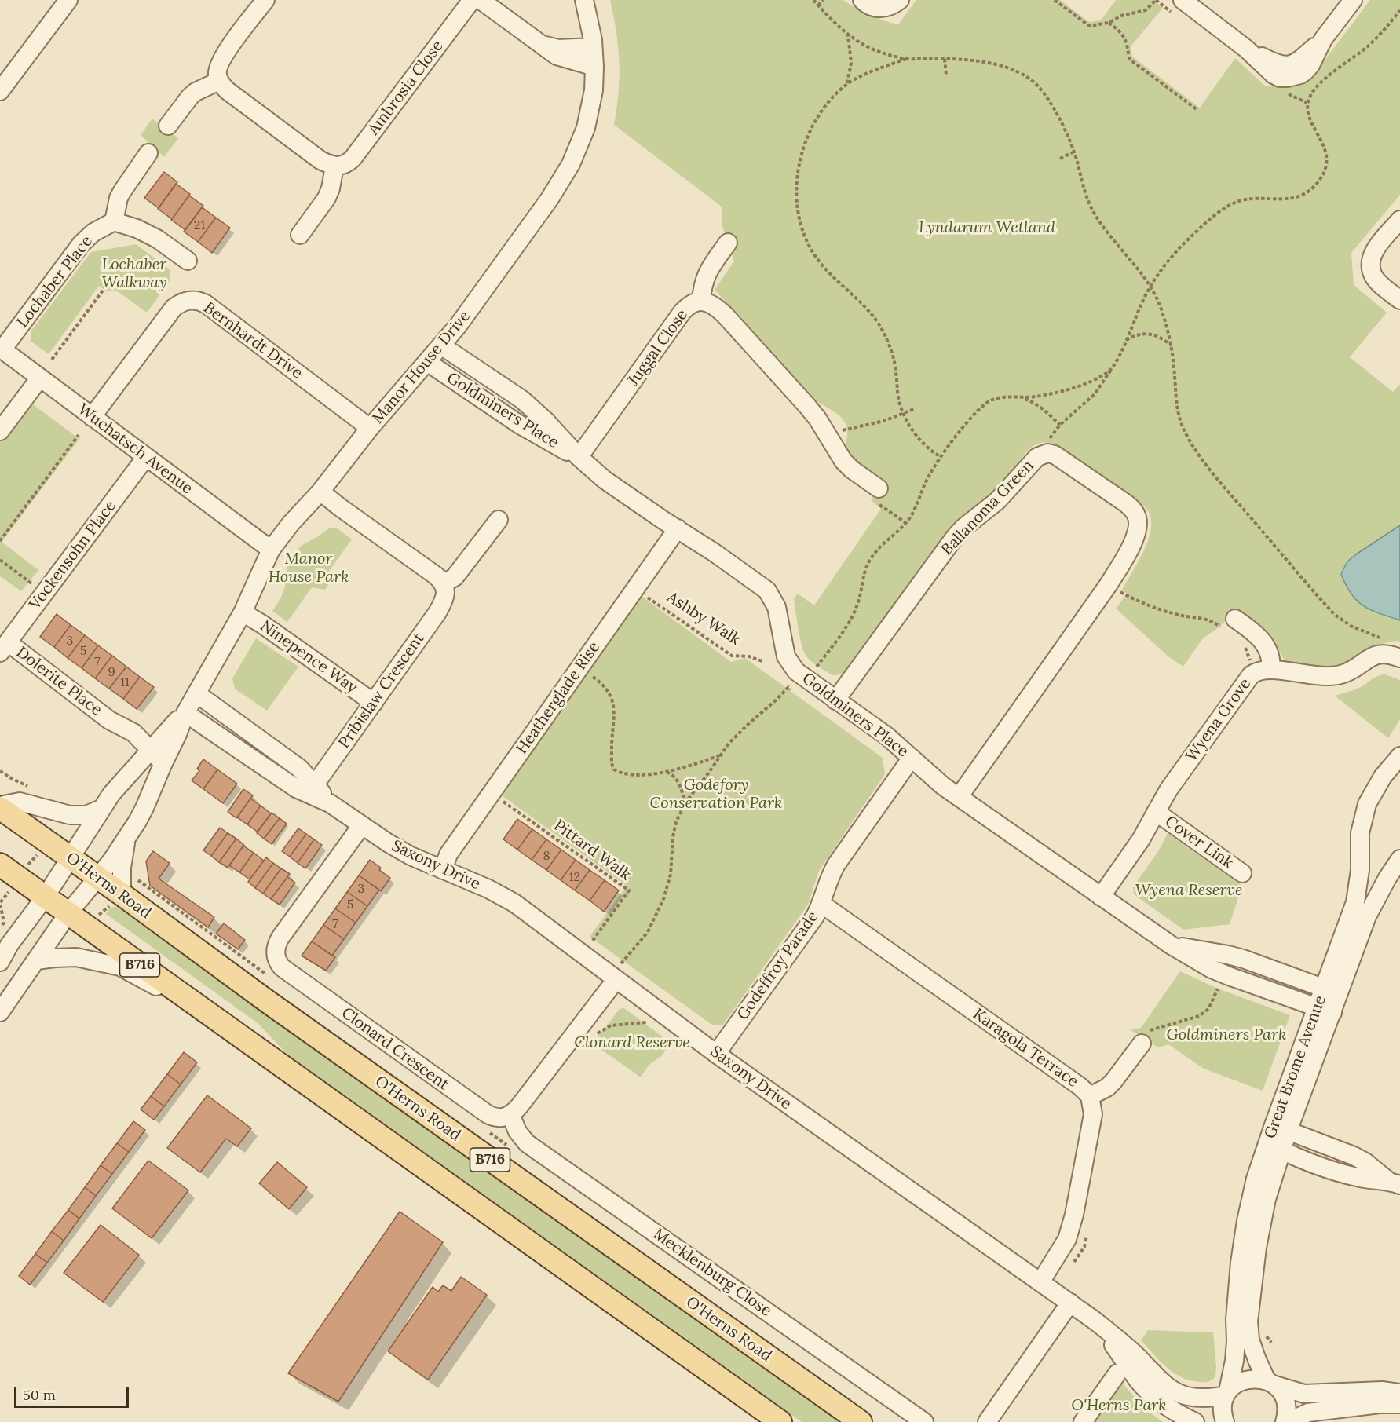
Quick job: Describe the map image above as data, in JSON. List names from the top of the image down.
{
  "streets": {
    "main road": ["O'Herns Road", "B716"],
    "street": [
      "Ambrosia Close",
      "Lochaber Place",
      "Bernhardt Drive",
      "Juggal Close",
      "Manor House Drive",
      "Goldminers Place",
      "Wuchatsch Avenue",
      "Ballanoma Green",
      "Vockensohn Place",
      "Ninepence Way",
      "Dolerite Place",
      "Pribislaw Crescent",
      "Heatherglade Rise",
      "Wyena Grove",
      "Cover Link",
      "Saxony Drive",
      "Godeffroy Parade",
      "Karagola Terrace",
      "Clonard Crescent",
      "Great Brome Avenue",
      "Mecklenburg Close"
    ],
    "path": ["Ashby Walk", "Pittard Walk"]
  },
  "crossings": [
    ["Lochaber Place", "Wuchatsch Avenue"],
    ["Bernhardt Drive", "Manor House Drive"],
    ["Bernhardt Drive", "Wuchatsch Avenue"],
    ["Juggal Close", "Goldminers Place"],
    ["Manor House Drive", "Goldminers Place"],
    ["Manor House Drive", "Wuchatsch Avenue"],
    ["Manor House Drive", "Ninepence Way"],
    ["Manor House Drive", "Dolerite Place"],
    ["Manor House Drive", "Saxony Drive"],
    ["Manor House Drive", "O'Herns Road"],
    ["Manor House Drive", "B716"],
    ["Goldminers Place", "Ballanoma Green"],
    ["Goldminers Place", "Heatherglade Rise"],
    ["Goldminers Place", "Wyena Grove"],
    ["Goldminers Place", "Godeffroy Parade"],
    ["Goldminers Place", "Great Brome Avenue"],
    ["Wuchatsch Avenue", "Vockensohn Place"],
    ["Vockensohn Place", "Dolerite Place"],
    ["Ashby Walk", "Heatherglade Rise"],
    ["Ninepence Way", "Pribislaw Crescent"],
    ["Pribislaw Crescent", "Saxony Drive"],
    ["Heatherglade Rise", "Pittard Walk"],
    ["Heatherglade Rise", "Saxony Drive"],
    ["Wyena Grove", "Cover Link"],
    ["Saxony Drive", "Godeffroy Parade"],
    ["Saxony Drive", "Karagola Terrace"],
    ["Saxony Drive", "Clonard Crescent"],
    ["Saxony Drive", "Great Brome Avenue"],
    ["Godeffroy Parade", "Karagola Terrace"],
    ["Clonard Crescent", "Mecklenburg Close"]
  ],
  "parks": [
    "Lyndarum Wetland",
    "Lochaber Walkway",
    "Manor House Park",
    "Godefory Conservation Park",
    "Wyena Reserve",
    "Goldminers Park",
    "Clonard Reserve",
    "O'Herns Park"
  ],
  "house_numbers": [
    "21",
    "3",
    "5",
    "7",
    "9",
    "11",
    "8",
    "12",
    "3",
    "5",
    "7"
  ],
  "scale_bar": "50 m"
}
